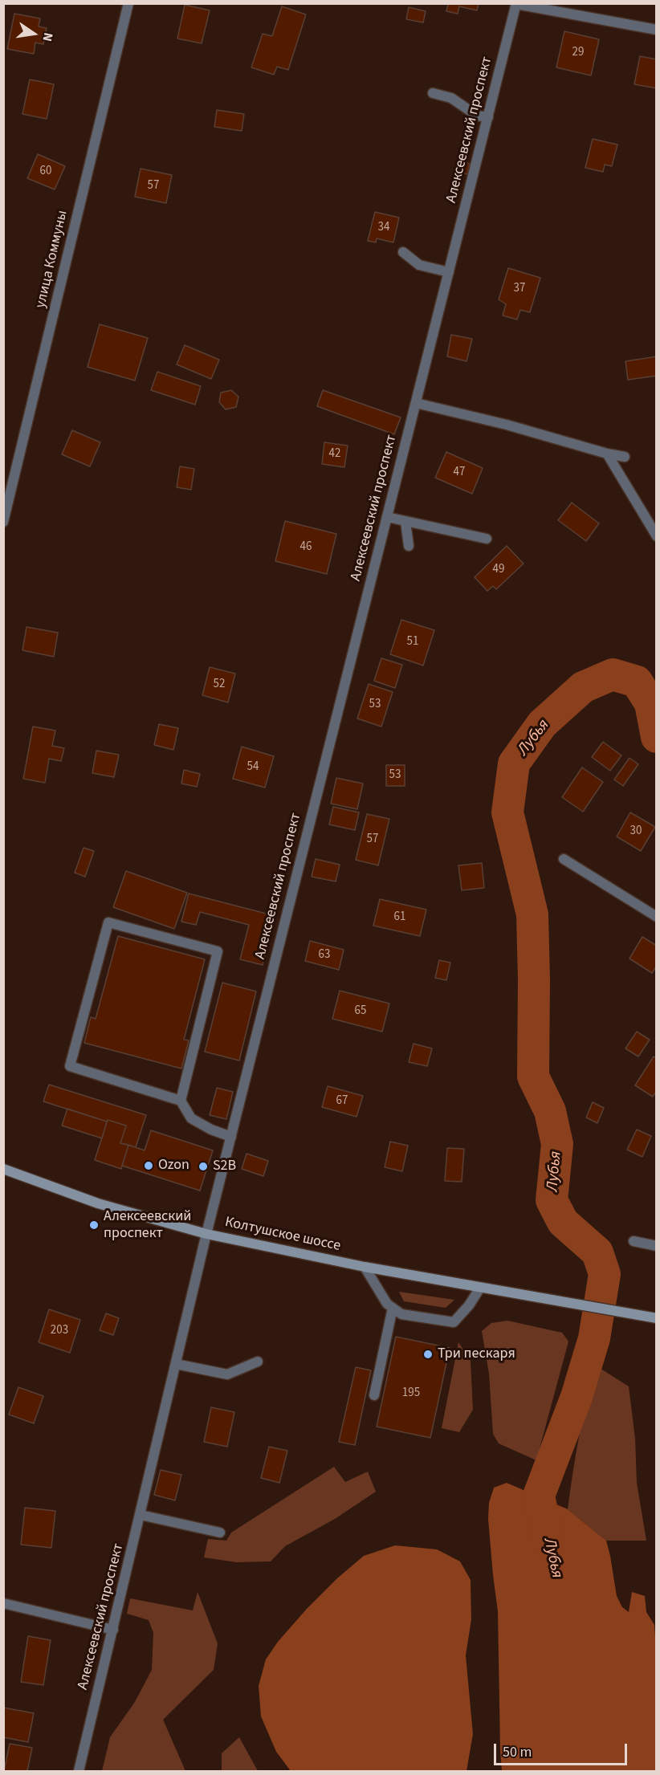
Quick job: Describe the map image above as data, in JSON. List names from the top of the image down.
{
  "streets": {
    "main road": ["Колтушское шоссе"],
    "street": ["Алексеевский проспект", "улица Коммуны"]
  },
  "crossings": [
    ["Алексеевский проспект", "Колтушское шоссе"]
  ],
  "water": ["Лубья"],
  "places": [
    "Ozon",
    "S2B",
    "Алексеевский проспект",
    "Три пескаря"
  ],
  "house_numbers": [
    "29",
    "60",
    "57",
    "34",
    "37",
    "42",
    "47",
    "46",
    "49",
    "51",
    "52",
    "53",
    "54",
    "53",
    "30",
    "57",
    "61",
    "63",
    "65",
    "67",
    "203",
    "195"
  ],
  "scale_bar": "50 m",
  "north": "right"
}
